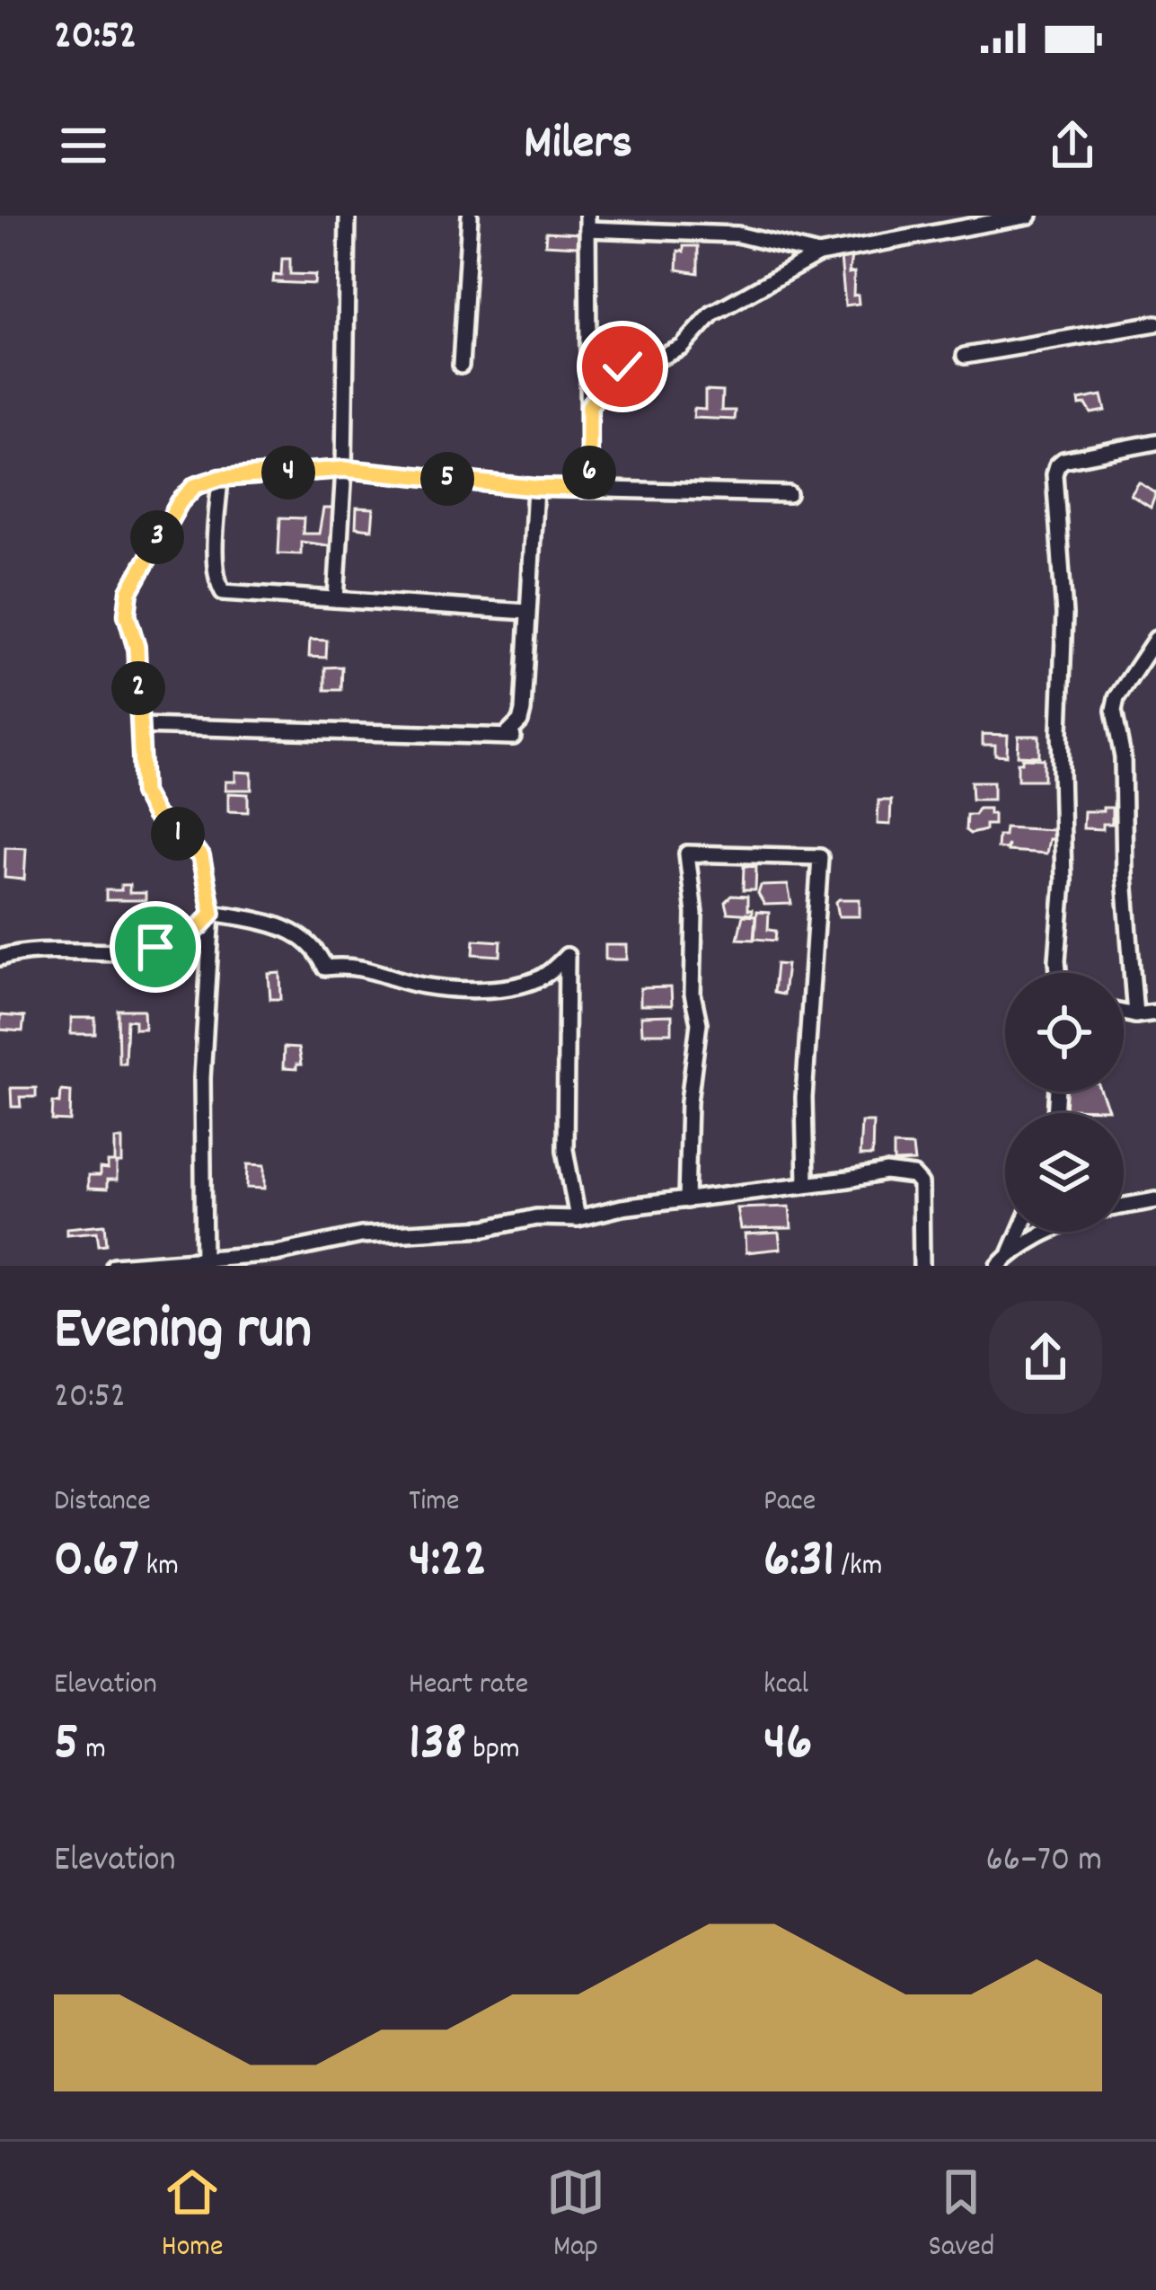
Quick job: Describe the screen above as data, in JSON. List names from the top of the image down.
{
  "page": {
    "status": "20:52",
    "header": "Milers",
    "pins": [
      "4",
      "6",
      "5",
      "3",
      "2",
      "1"
    ],
    "heading": ["Evening run", "20:52"],
    "stats": [
      ["Distance", "0.67 km"],
      ["Time", "4:22"],
      ["Pace", "6:31 /km"],
      ["Elevation", "5 m"],
      ["Heart rate", "138 bpm"],
      ["kcal", "46"]
    ],
    "chart": ["Elevation", "66–70 m"],
    "tabs": ["Home", "Map", "Saved"]
  }
}
